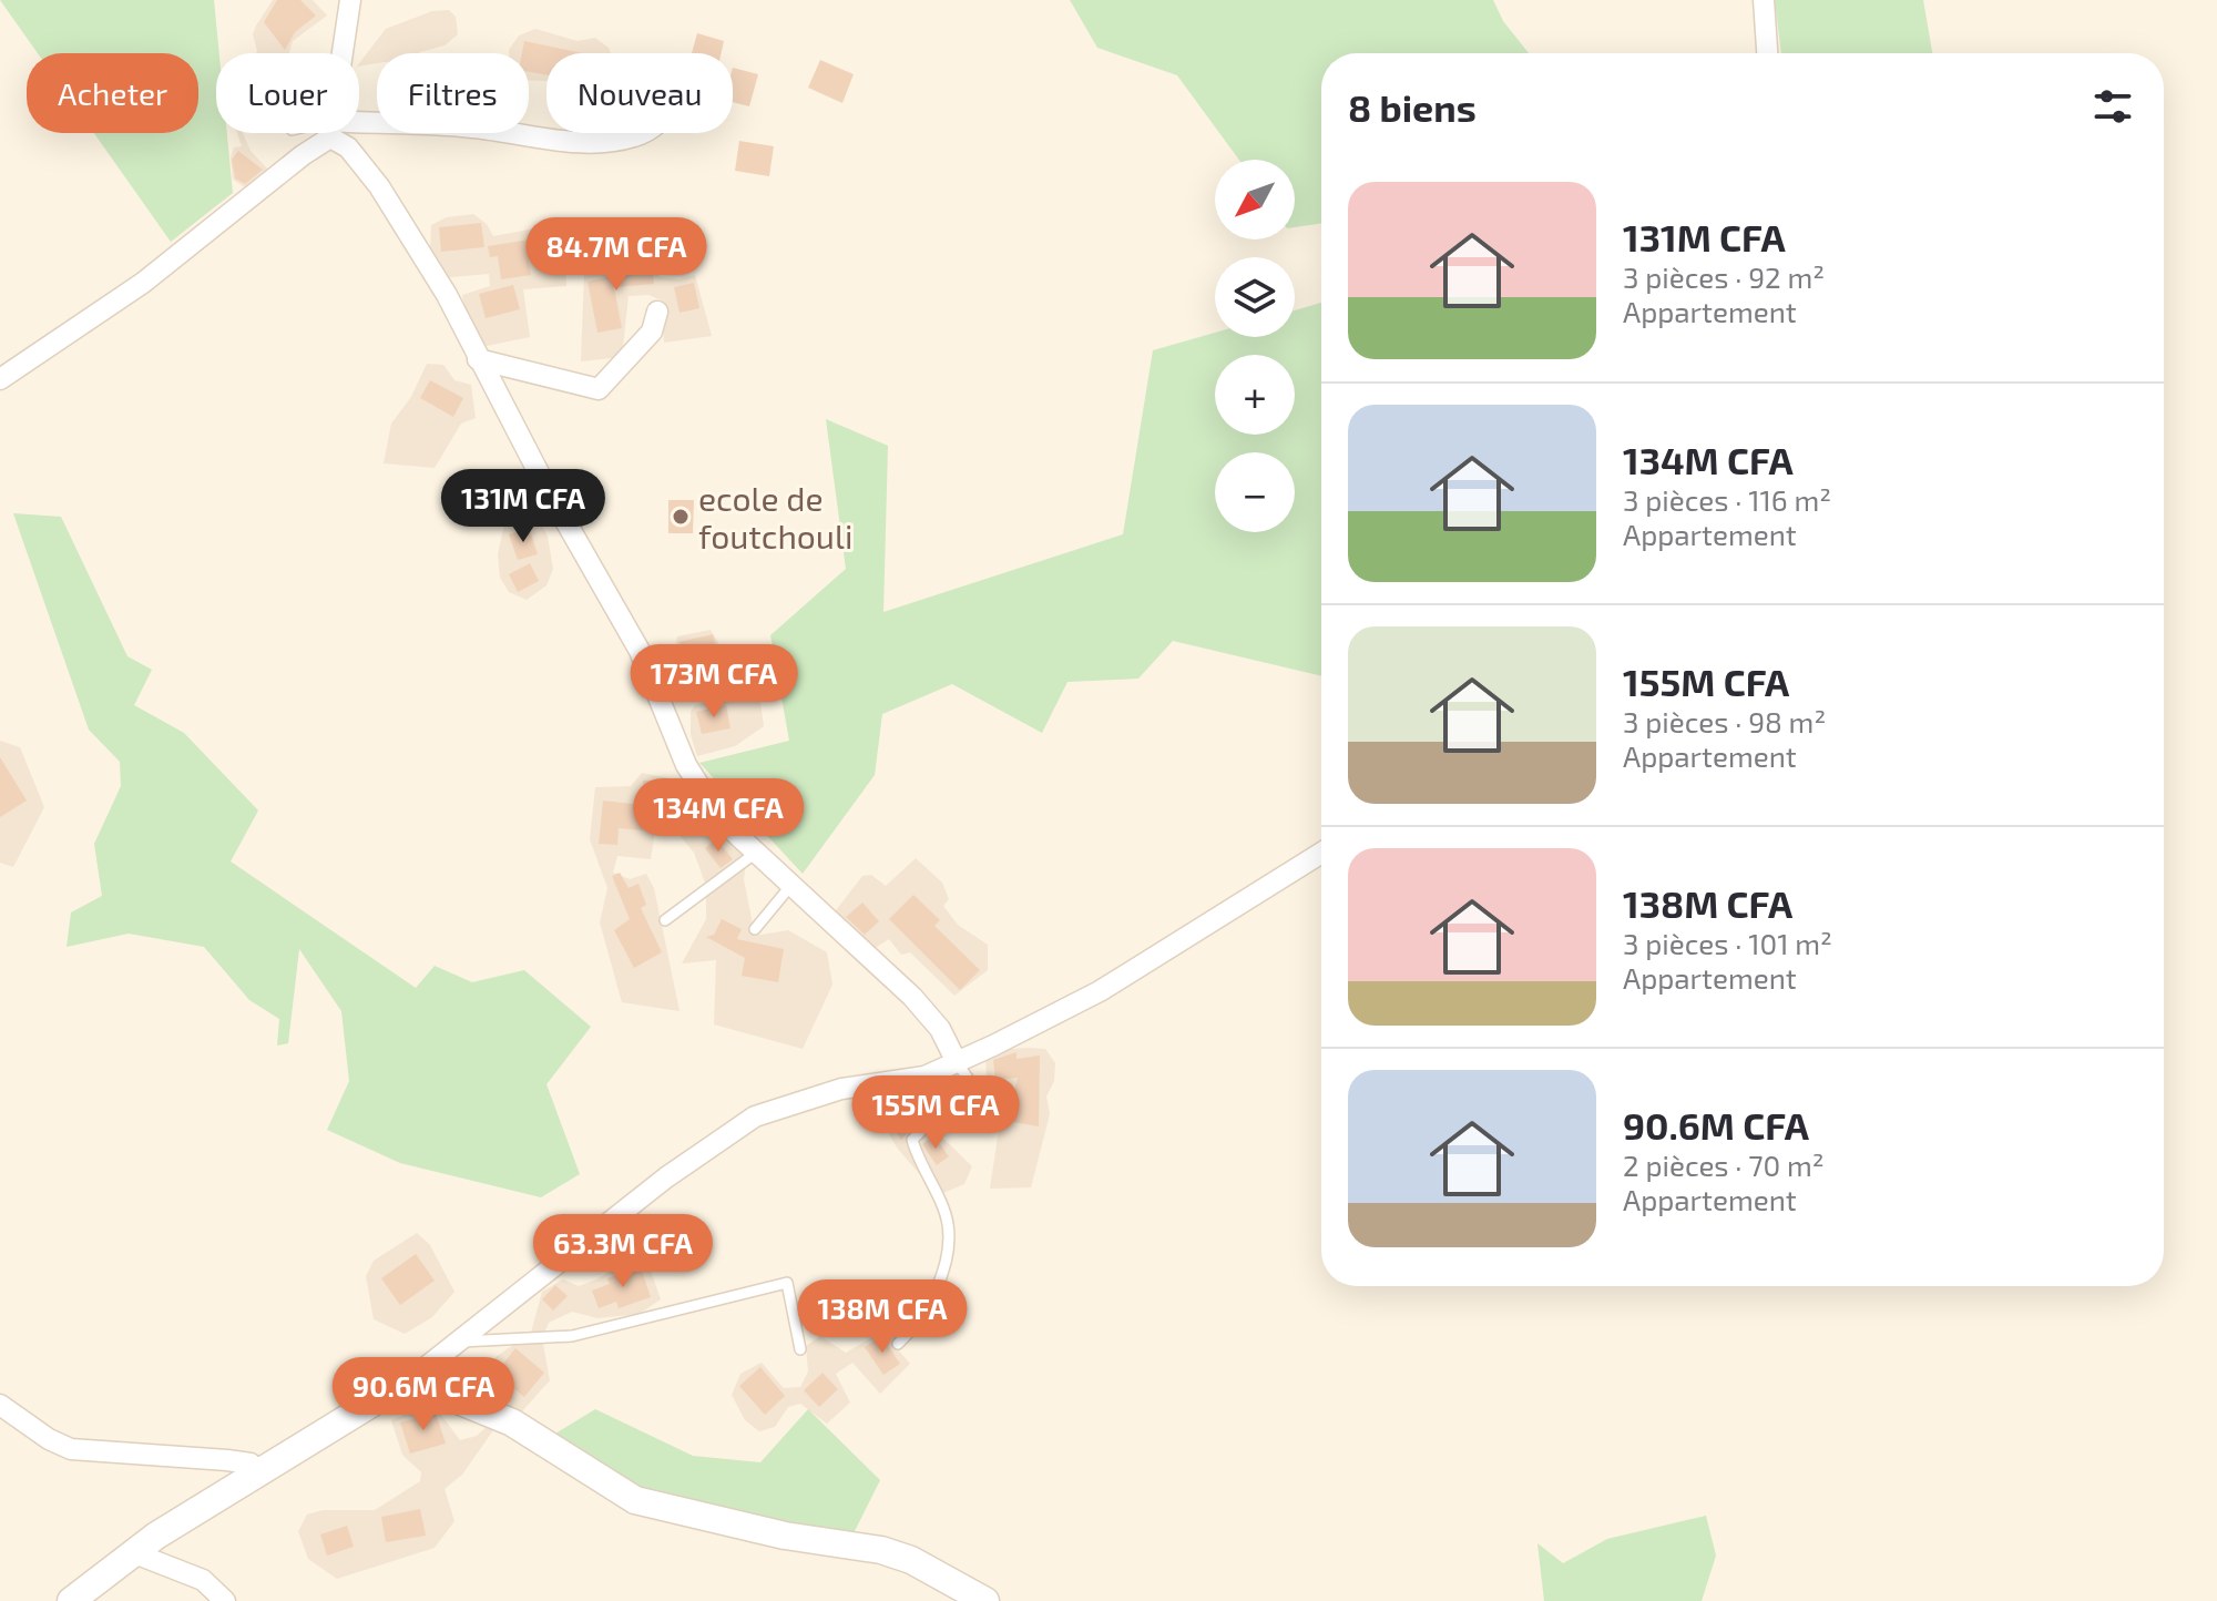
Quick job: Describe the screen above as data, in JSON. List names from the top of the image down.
{
  "places": ["ecole de foutchouli"],
  "north": "bottom left",
  "page": {
    "chip": [
      "Acheter",
      "Louer",
      "Filtres",
      "Nouveau"
    ],
    "heading": "8 biens",
    "map_buttons": ["+", "−"],
    "list": [
      {
        "name": "131M CFA",
        "note": "3 pièces · 92 m² · Appartement"
      },
      {
        "name": "134M CFA",
        "note": "3 pièces · 116 m² · Appartement"
      },
      {
        "name": "155M CFA",
        "note": "3 pièces · 98 m² · Appartement"
      },
      {
        "name": "138M CFA",
        "note": "3 pièces · 101 m² · Appartement"
      },
      {
        "name": "90.6M CFA",
        "note": "2 pièces · 70 m² · Appartement"
      }
    ],
    "price": [
      "84.7M CFA",
      "131M CFA",
      "173M CFA",
      "134M CFA",
      "155M CFA",
      "63.3M CFA",
      "138M CFA",
      "90.6M CFA"
    ]
  }
}
